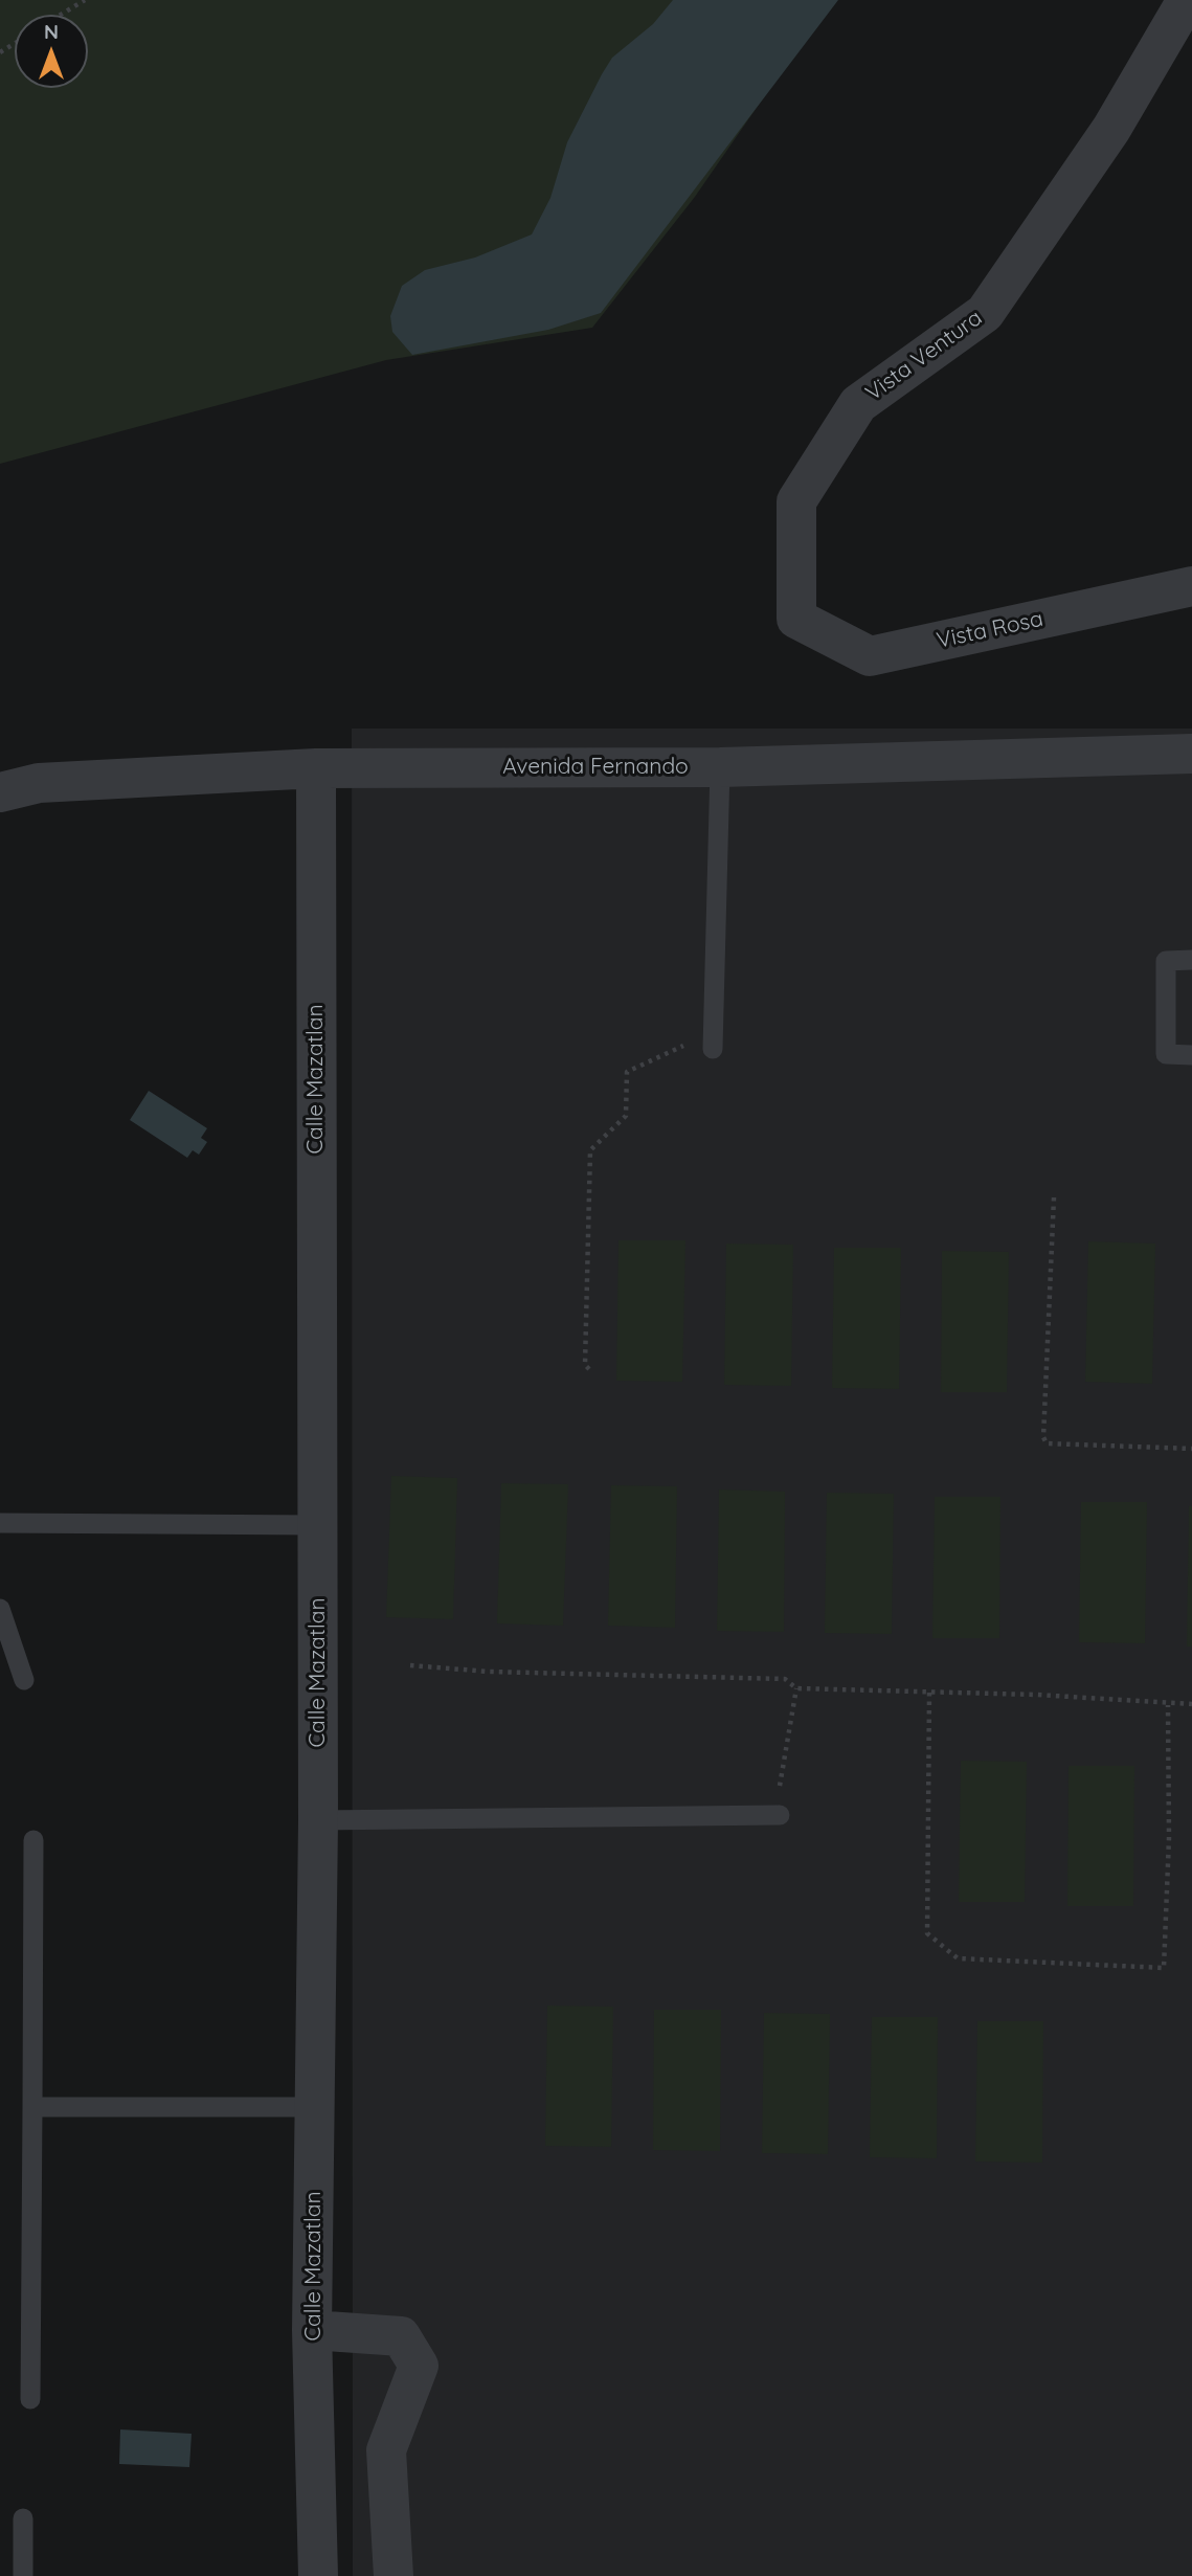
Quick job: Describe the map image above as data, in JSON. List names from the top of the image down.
{
  "streets": {
    "street": [
      "Vista Ventura",
      "Vista Rosa",
      "Avenida Fernando",
      "Calle Mazatlan"
    ]
  },
  "crossings": [
    ["Vista Ventura", "Vista Rosa"],
    ["Avenida Fernando", "Calle Mazatlan"]
  ],
  "north": "top"
}
